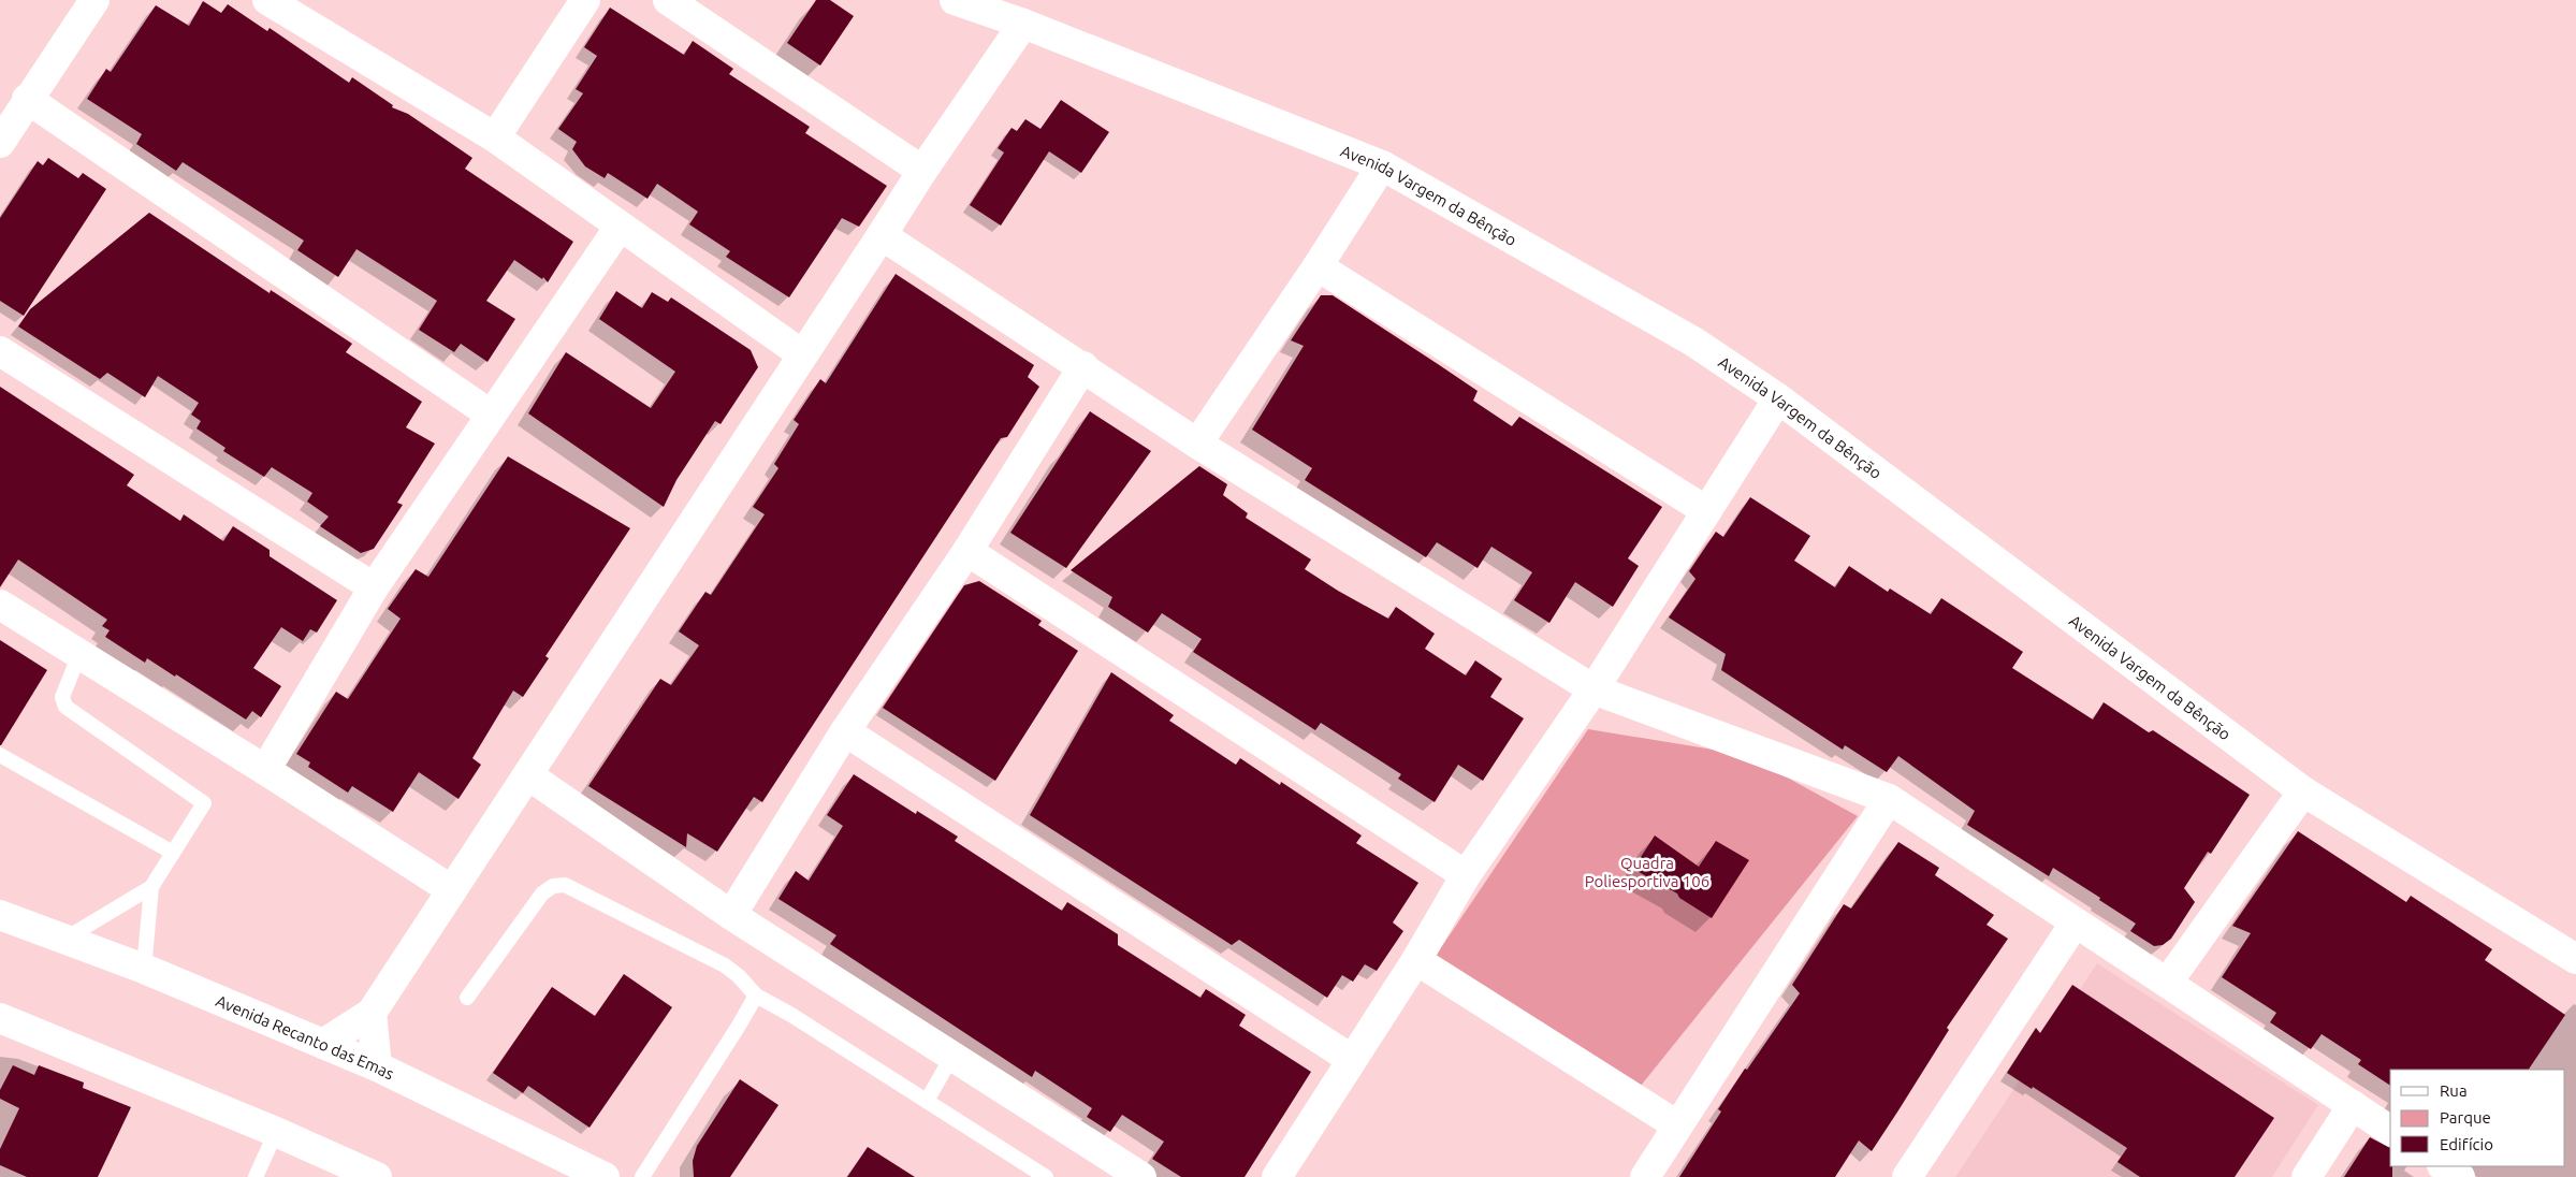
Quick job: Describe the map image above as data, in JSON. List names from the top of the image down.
{
  "streets": {
    "street": ["Avenida Vargem da Bênção", "Avenida Recanto das Emas"]
  },
  "parks": ["Quadra Poliesportiva 106"],
  "legend": ["Rua", "Parque", "Edifício"]
}
